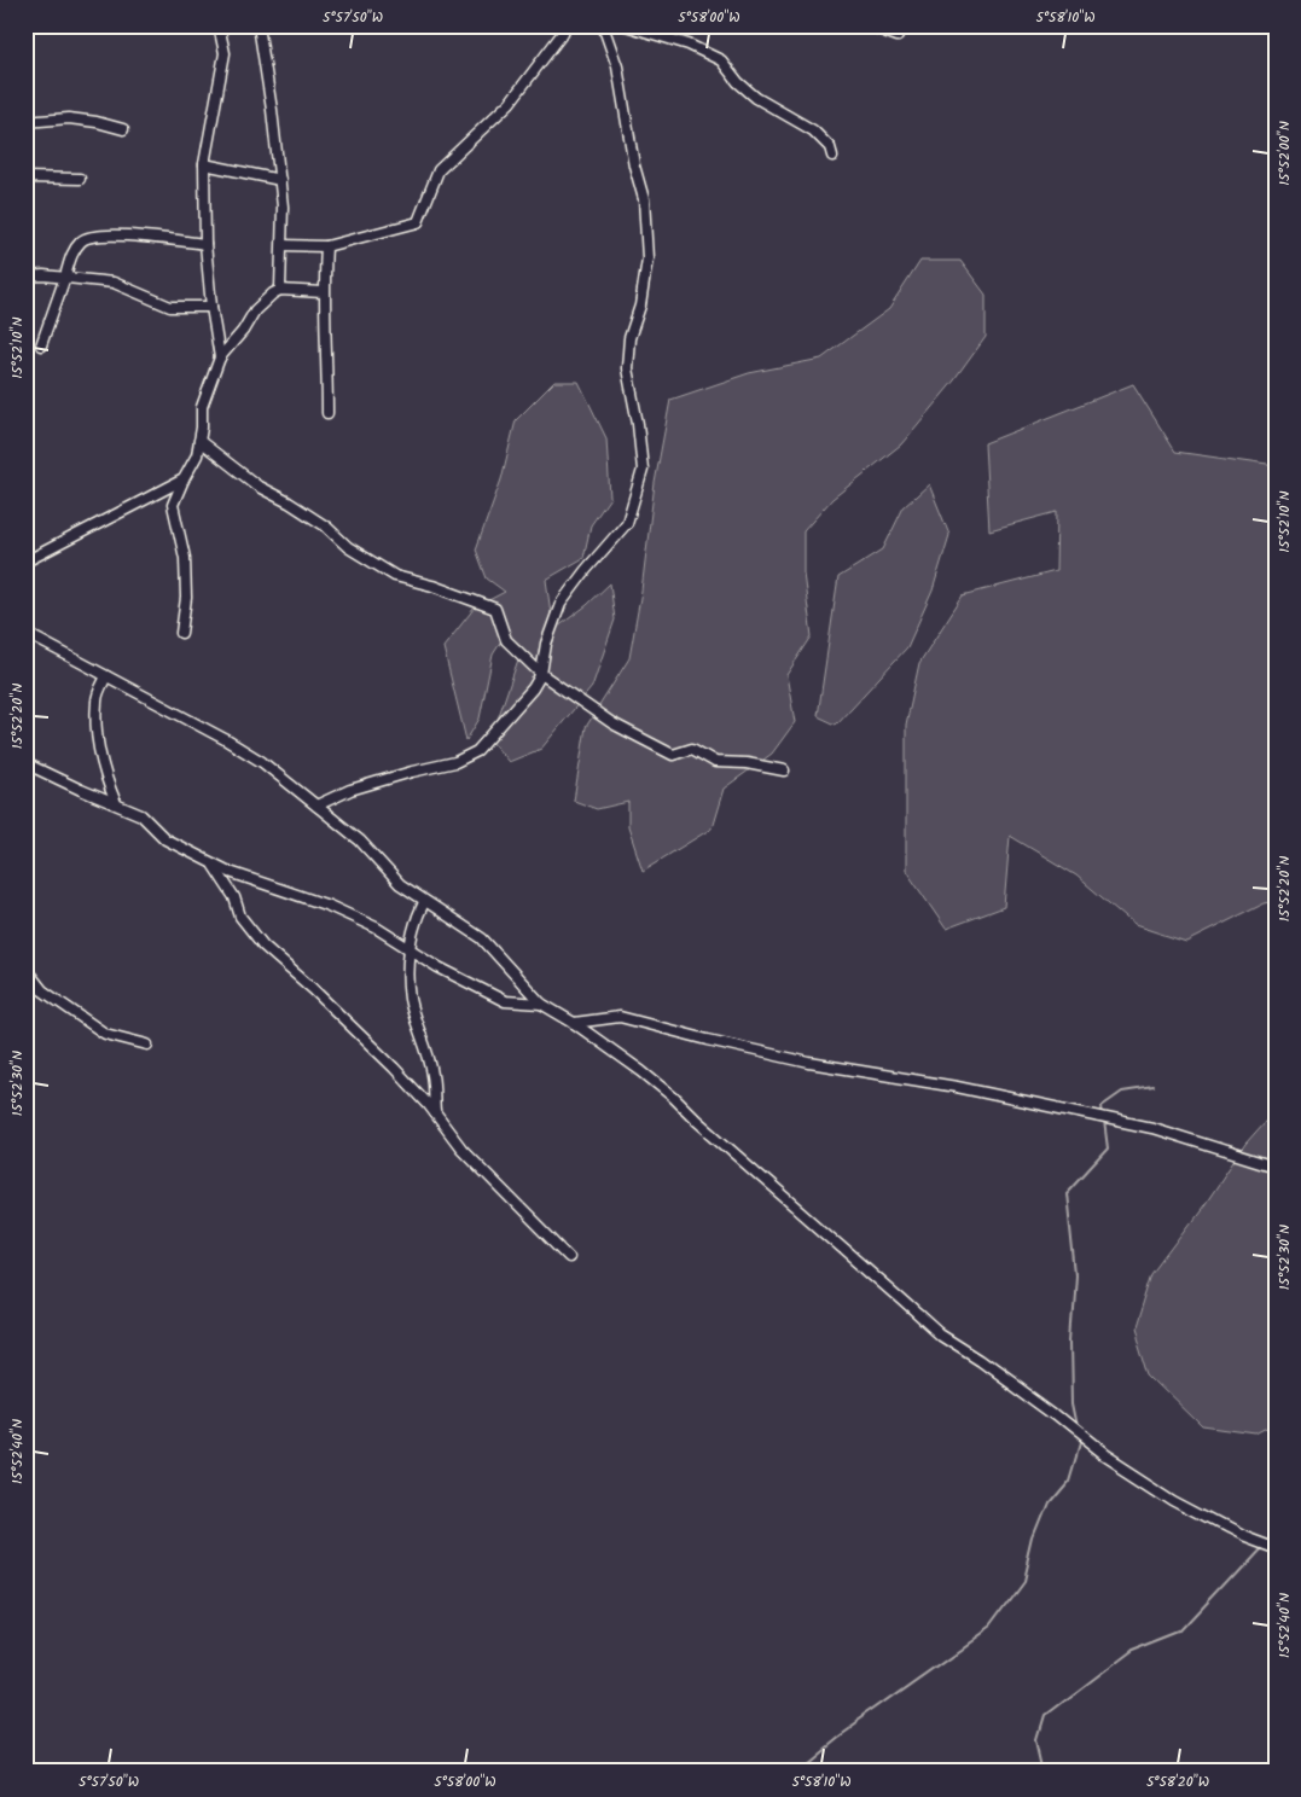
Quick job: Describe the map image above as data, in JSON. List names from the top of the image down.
{
  "coordinates": [
    "5°57'50\"W",
    "5°58'00\"W",
    "5°58'10\"W",
    "15°52'00\"N",
    "15°52'10\"N",
    "15°52'20\"N",
    "15°52'30\"N",
    "15°52'40\"N",
    "5°58'20\"W"
  ]
}
